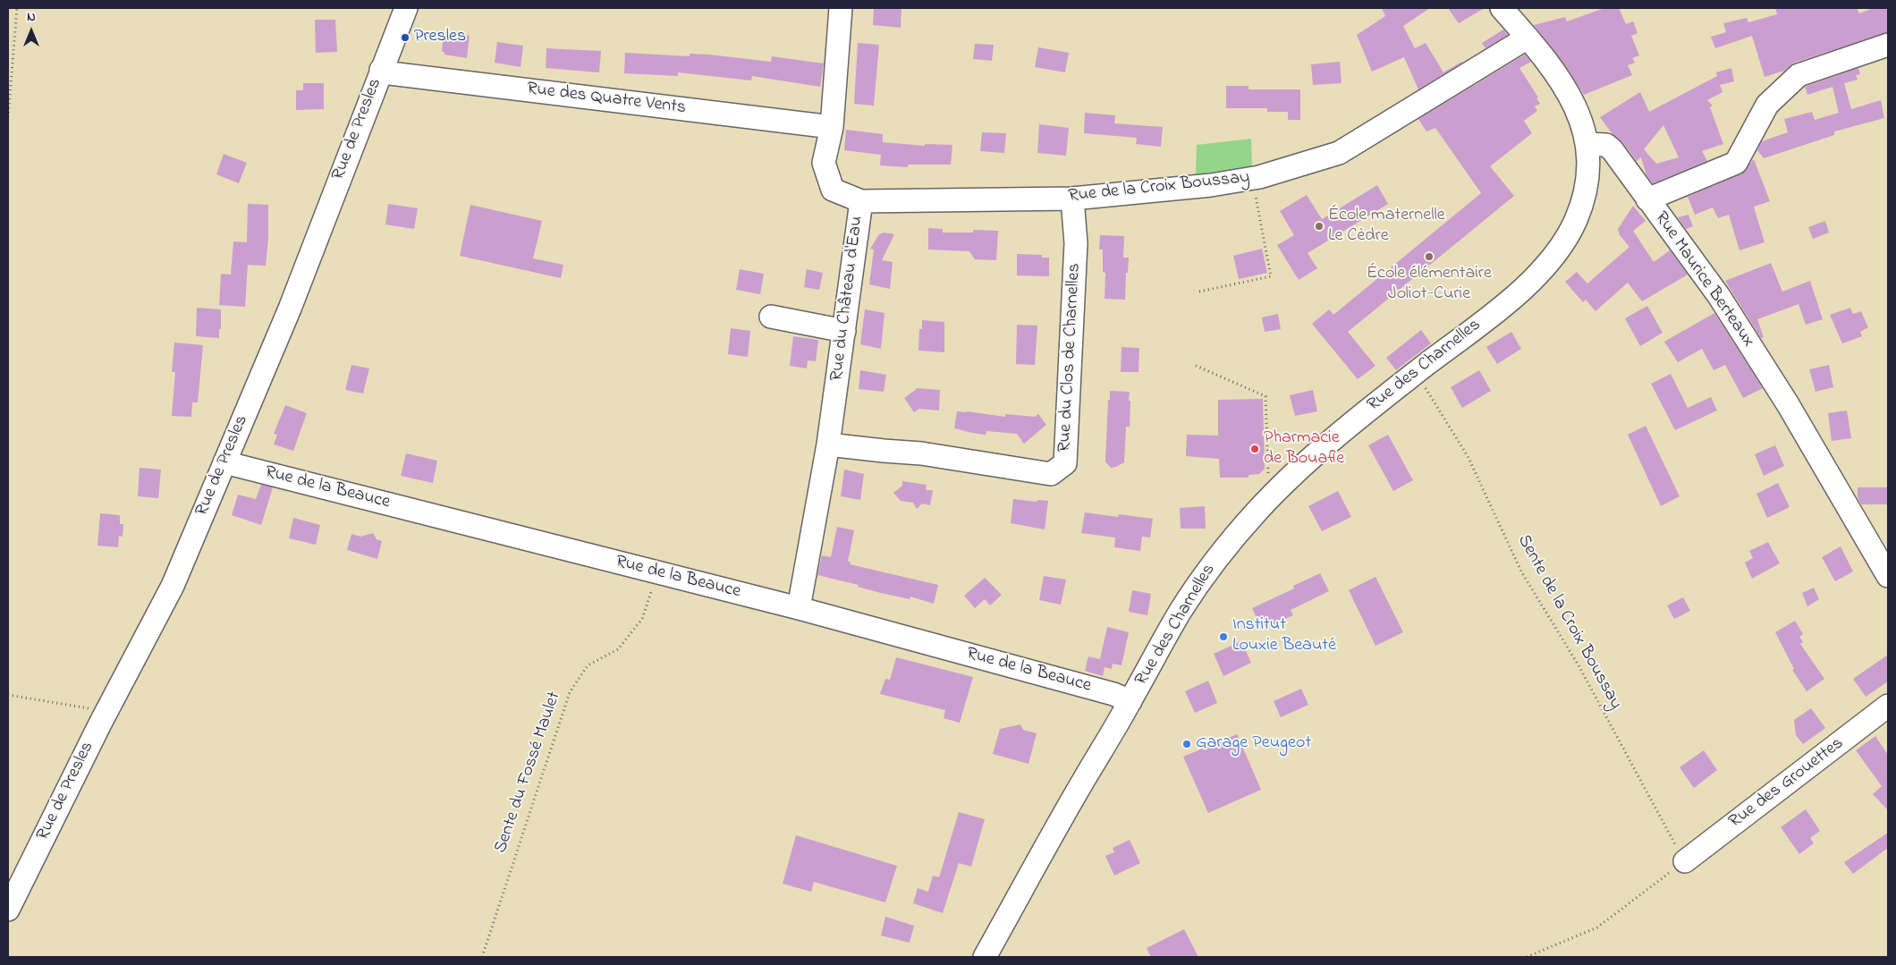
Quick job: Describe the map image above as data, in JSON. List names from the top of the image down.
{
  "streets": {
    "street": [
      "Rue des Quatre Vents",
      "Rue de Presles",
      "Rue de la Croix Boussay",
      "Rue Maurice Berteaux",
      "Rue du Château d'Eau",
      "Rue du Clos de Charnelles",
      "Rue des Charnelles",
      "Rue de la Beauce",
      "Rue des Grouettes"
    ],
    "path": ["Sente de la Croix Boussay", "Sente du Fossé Maulet"]
  },
  "crossings": [
    ["Rue des Quatre Vents", "Rue de Presles"],
    ["Rue des Quatre Vents", "Rue du Château d'Eau"],
    ["Rue de Presles", "Rue de la Beauce"],
    ["Rue de la Croix Boussay", "Rue du Château d'Eau"],
    ["Rue de la Croix Boussay", "Rue du Clos de Charnelles"],
    ["Rue Maurice Berteaux", "Rue des Charnelles"],
    ["Rue du Château d'Eau", "Rue du Clos de Charnelles"],
    ["Rue du Château d'Eau", "Rue de la Beauce"],
    ["Rue des Charnelles", "Rue de la Beauce"],
    ["Rue des Charnelles", "Sente de la Croix Boussay"],
    ["Rue de la Beauce", "Sente du Fossé Maulet"],
    ["Sente de la Croix Boussay", "Rue des Grouettes"]
  ],
  "places": [
    "Presles",
    "École maternelle Le Cèdre",
    "École élémentaire Joliot-Curie",
    "Pharmacie de Bouafle",
    "Institut Louxie Beauté",
    "Garage Peugeot"
  ],
  "north": "top"
}
